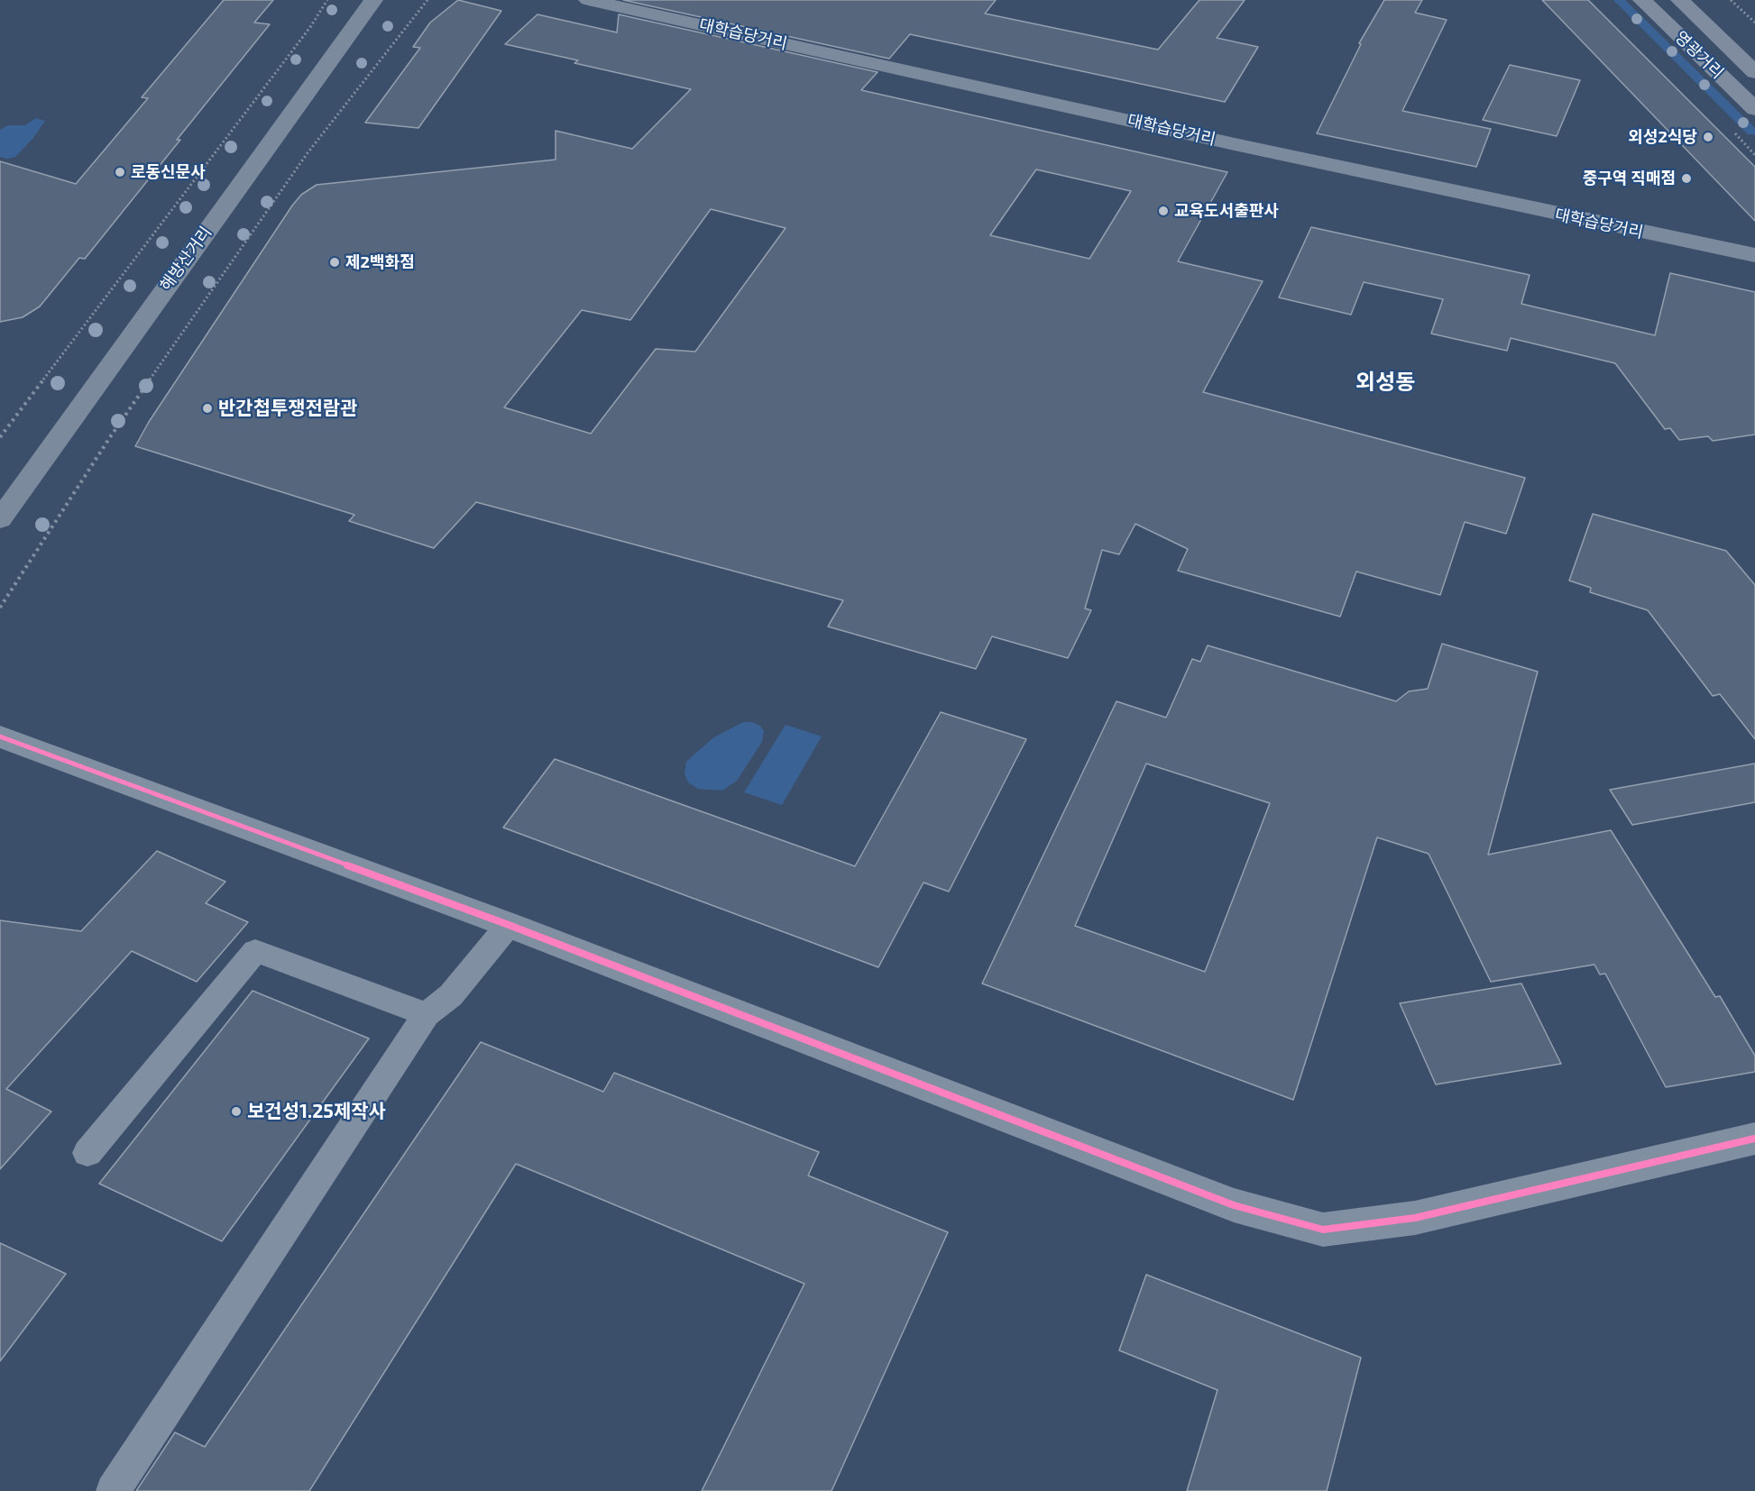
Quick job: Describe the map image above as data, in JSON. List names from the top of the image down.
{
  "streets": {
    "main road": ["대학습당거리", "영광거리", "해방산거리"]
  },
  "districts": ["외성동"],
  "places": [
    "외성2식당",
    "로동신문사",
    "중구역 직매점",
    "교육도서출판사",
    "제2백화점",
    "반간첩투쟁전람관",
    "보건성1.25제작사"
  ]
}
